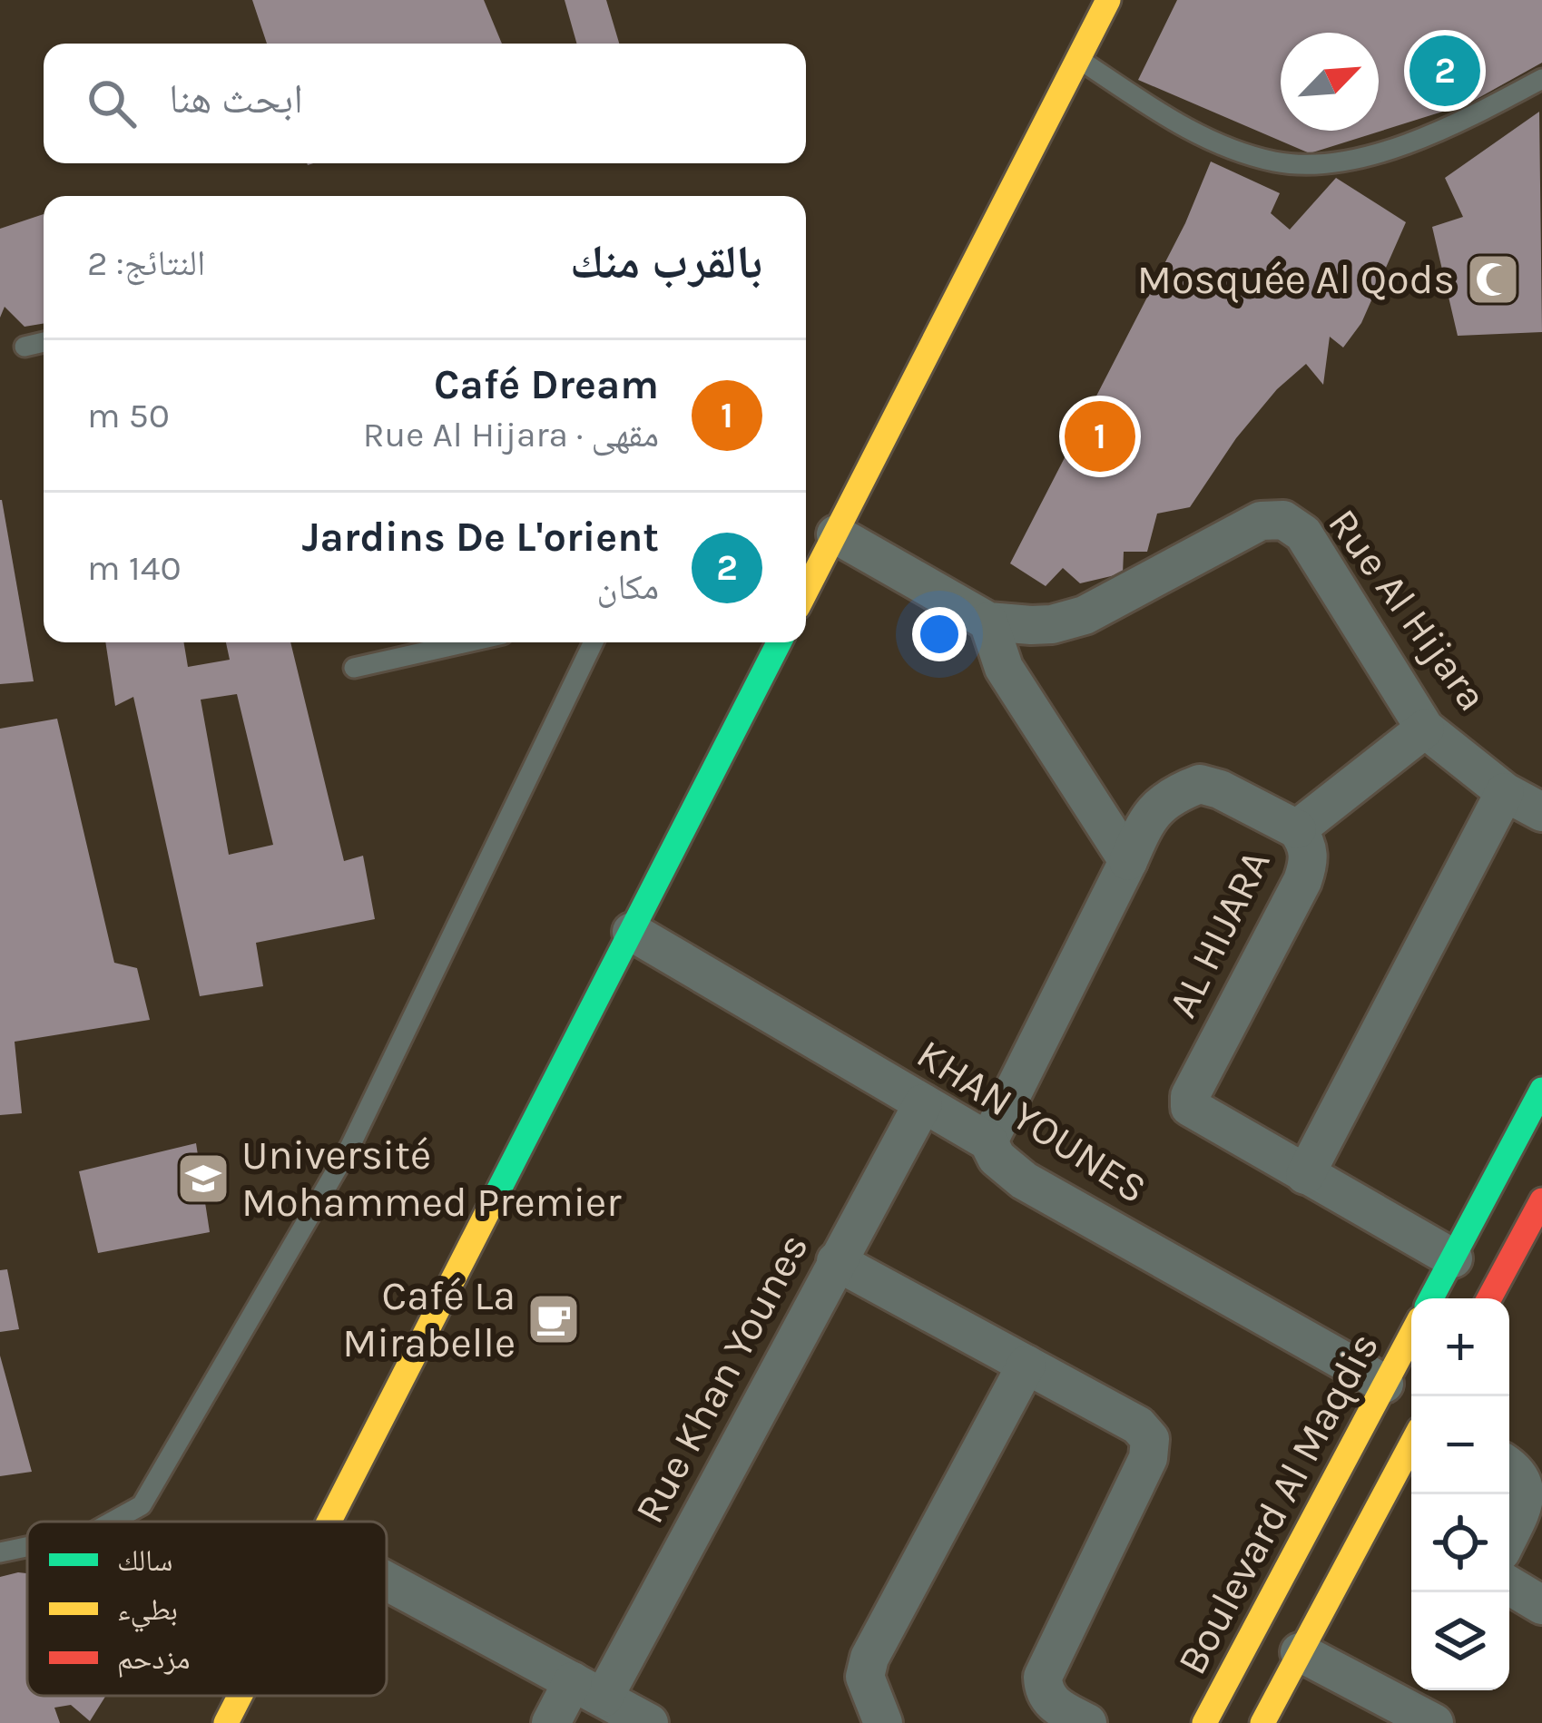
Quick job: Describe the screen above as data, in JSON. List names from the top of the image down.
{
  "streets": {
    "street": [
      "Rue Al Hijara",
      "AL HIJARA",
      "KHAN YOUNES",
      "Rue Khan Younes",
      "Boulevard Al Maqdis"
    ]
  },
  "crossings": [
    ["Rue Al Hijara", "AL HIJARA"],
    ["KHAN YOUNES", "Rue Khan Younes"],
    ["KHAN YOUNES", "Boulevard Al Maqdis"]
  ],
  "places": {
    "mosque": ["Mosquée Al Qods"],
    "school or university": ["Université Mohammed Premier"],
    "cafe": ["Café La Mirabelle"]
  },
  "legend": ["سالك", "بطيء", "مزدحم"],
  "north": "top right",
  "page": {
    "pins": ["2", "1"],
    "search": "ابحث هنا",
    "heading": ["بالقرب منك", "النتائج: 2"],
    "list": [
      {
        "mark": "1",
        "name": "Café Dream",
        "note": "مقهى · Rue Al Hijara",
        "value": "50 m"
      },
      {
        "mark": "2",
        "name": "Jardins De L'orient",
        "note": "مكان",
        "value": "140 m"
      }
    ],
    "map_buttons": ["+", "−"]
  }
}
